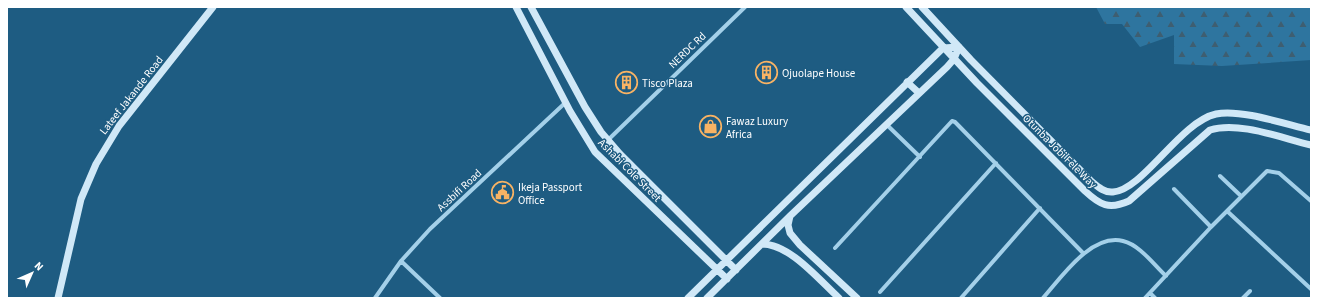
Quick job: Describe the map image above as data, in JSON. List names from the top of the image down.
{
  "streets": {
    "street": [
      "NERDC Rd",
      "Lateef Jakande Road",
      "Otunba Jobi Fele Way",
      "Ashabi Cole Street",
      "Assbifi Road"
    ]
  },
  "crossings": [
    ["NERDC Rd", "Ashabi Cole Street"],
    ["Ashabi Cole Street", "Assbifi Road"]
  ],
  "places": {
    "building": ["Ojuolape House", "Tisco Plaza"],
    "shop": ["Fawaz Luxury Africa"],
    "public building": ["Ikeja Passport Office"]
  },
  "north": "top right"
}
